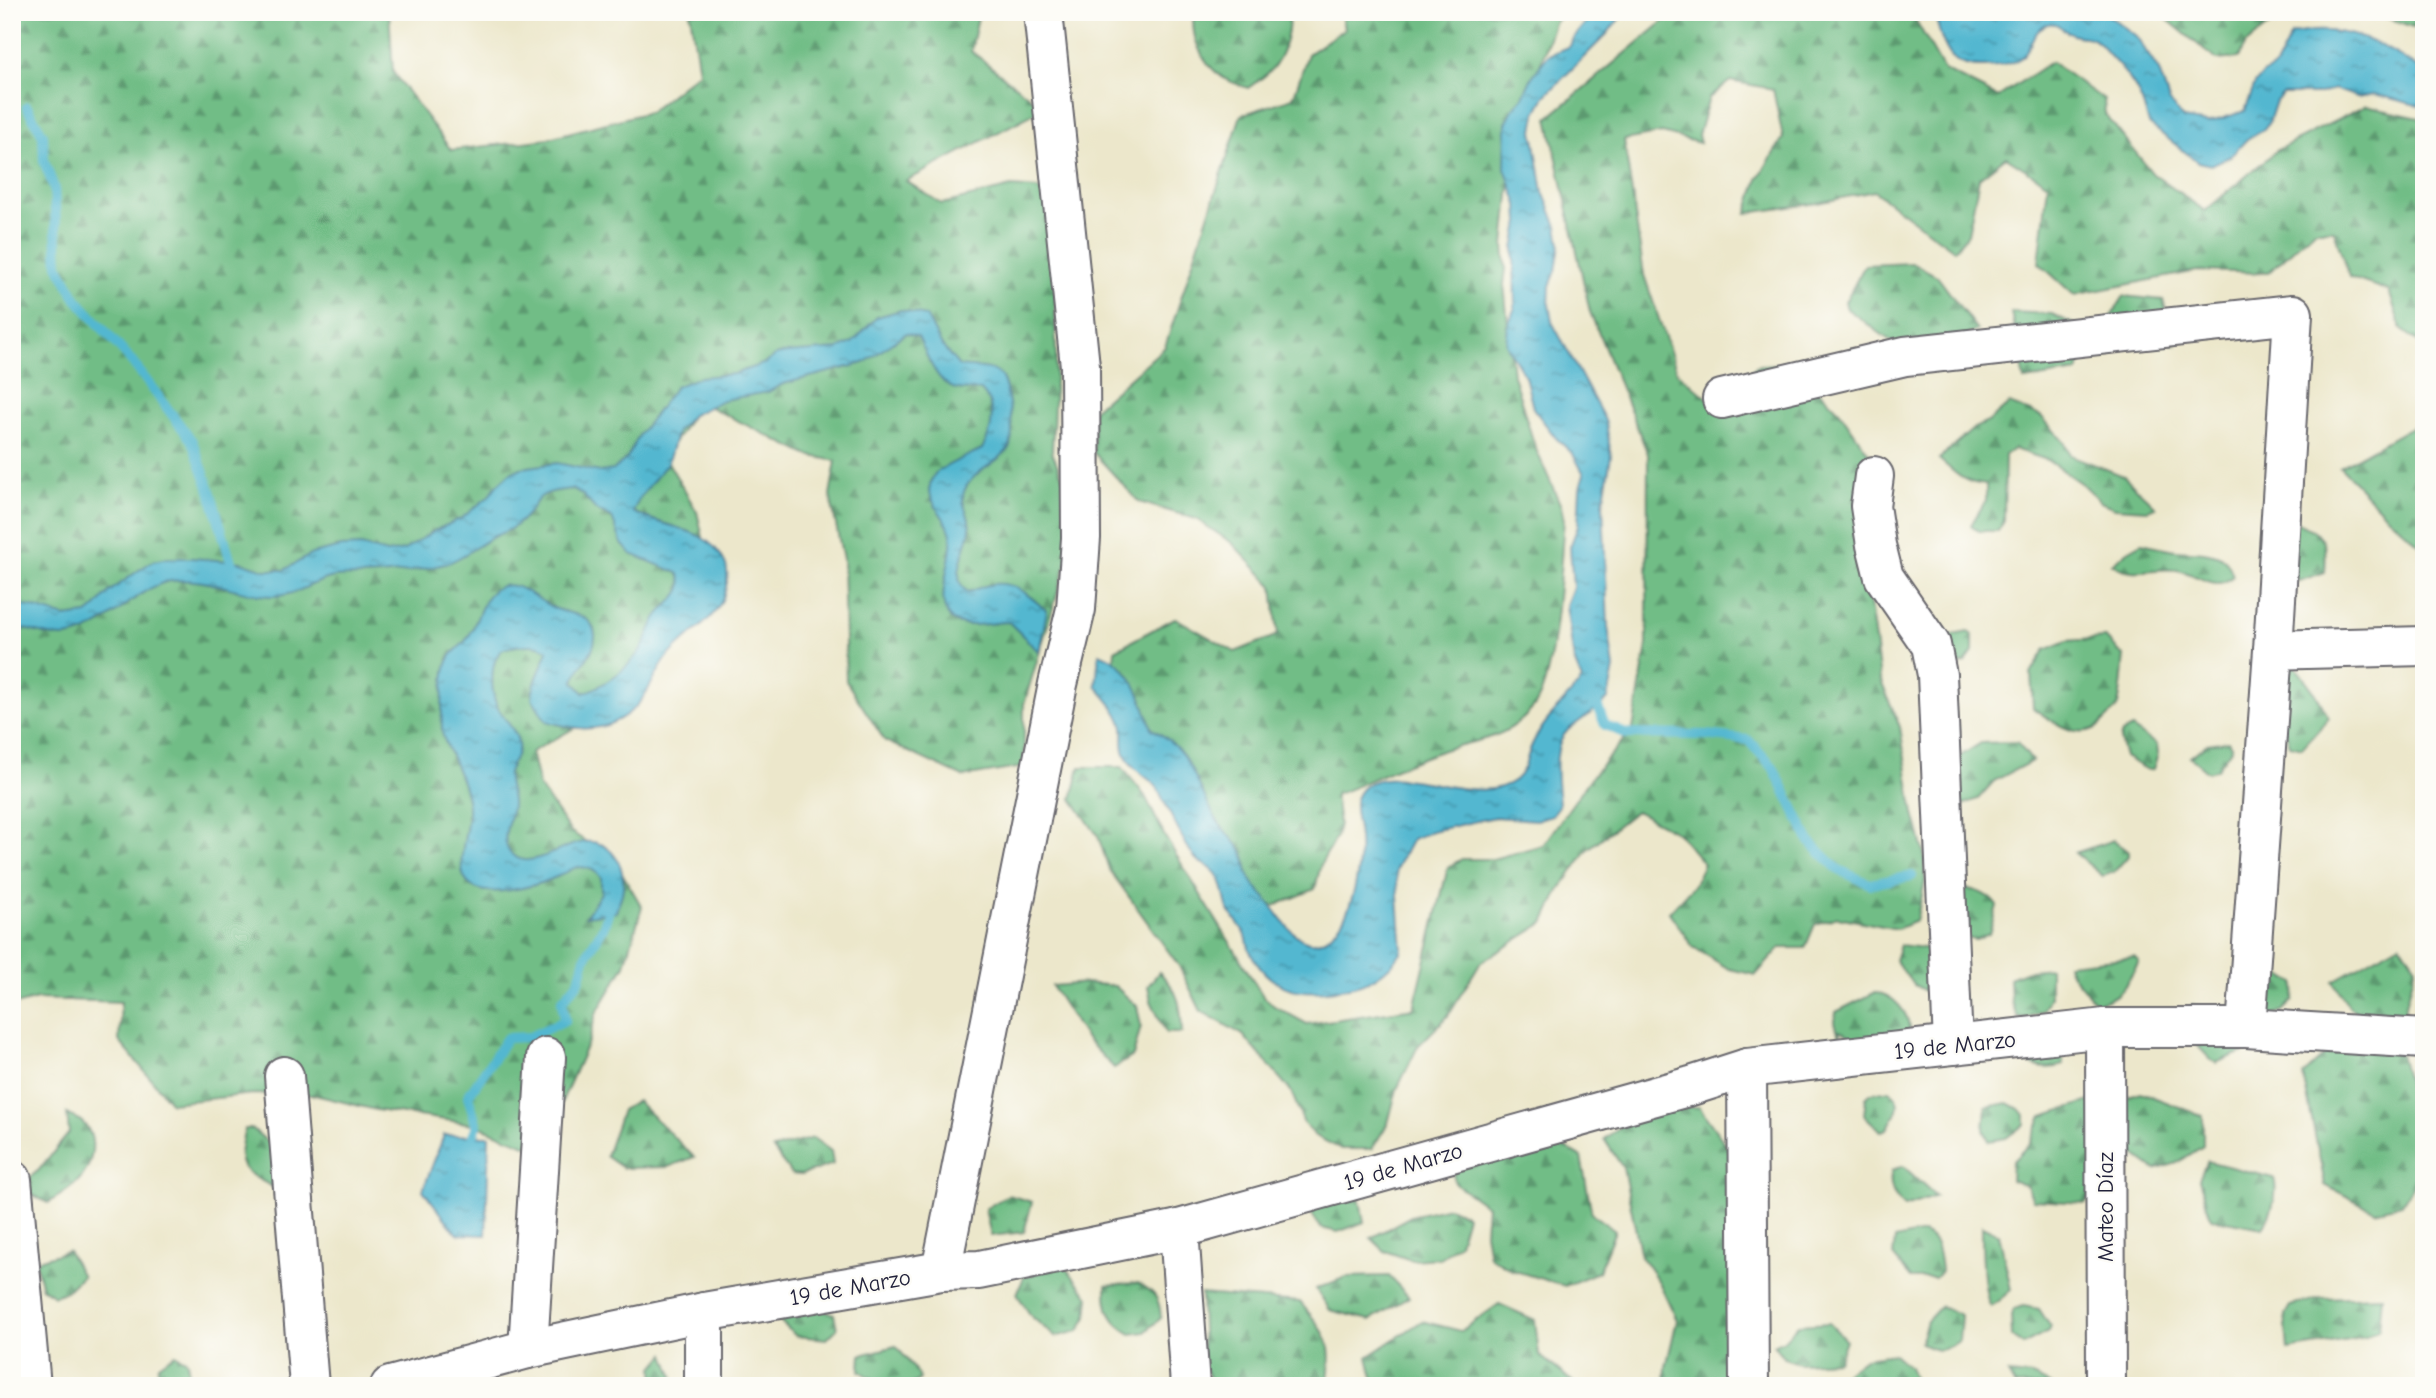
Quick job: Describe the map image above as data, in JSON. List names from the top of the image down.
{
  "streets": {
    "street": ["19 de Marzo", "Mateo Díaz"]
  },
  "crossings": [
    ["19 de Marzo", "Mateo Díaz"]
  ]
}
